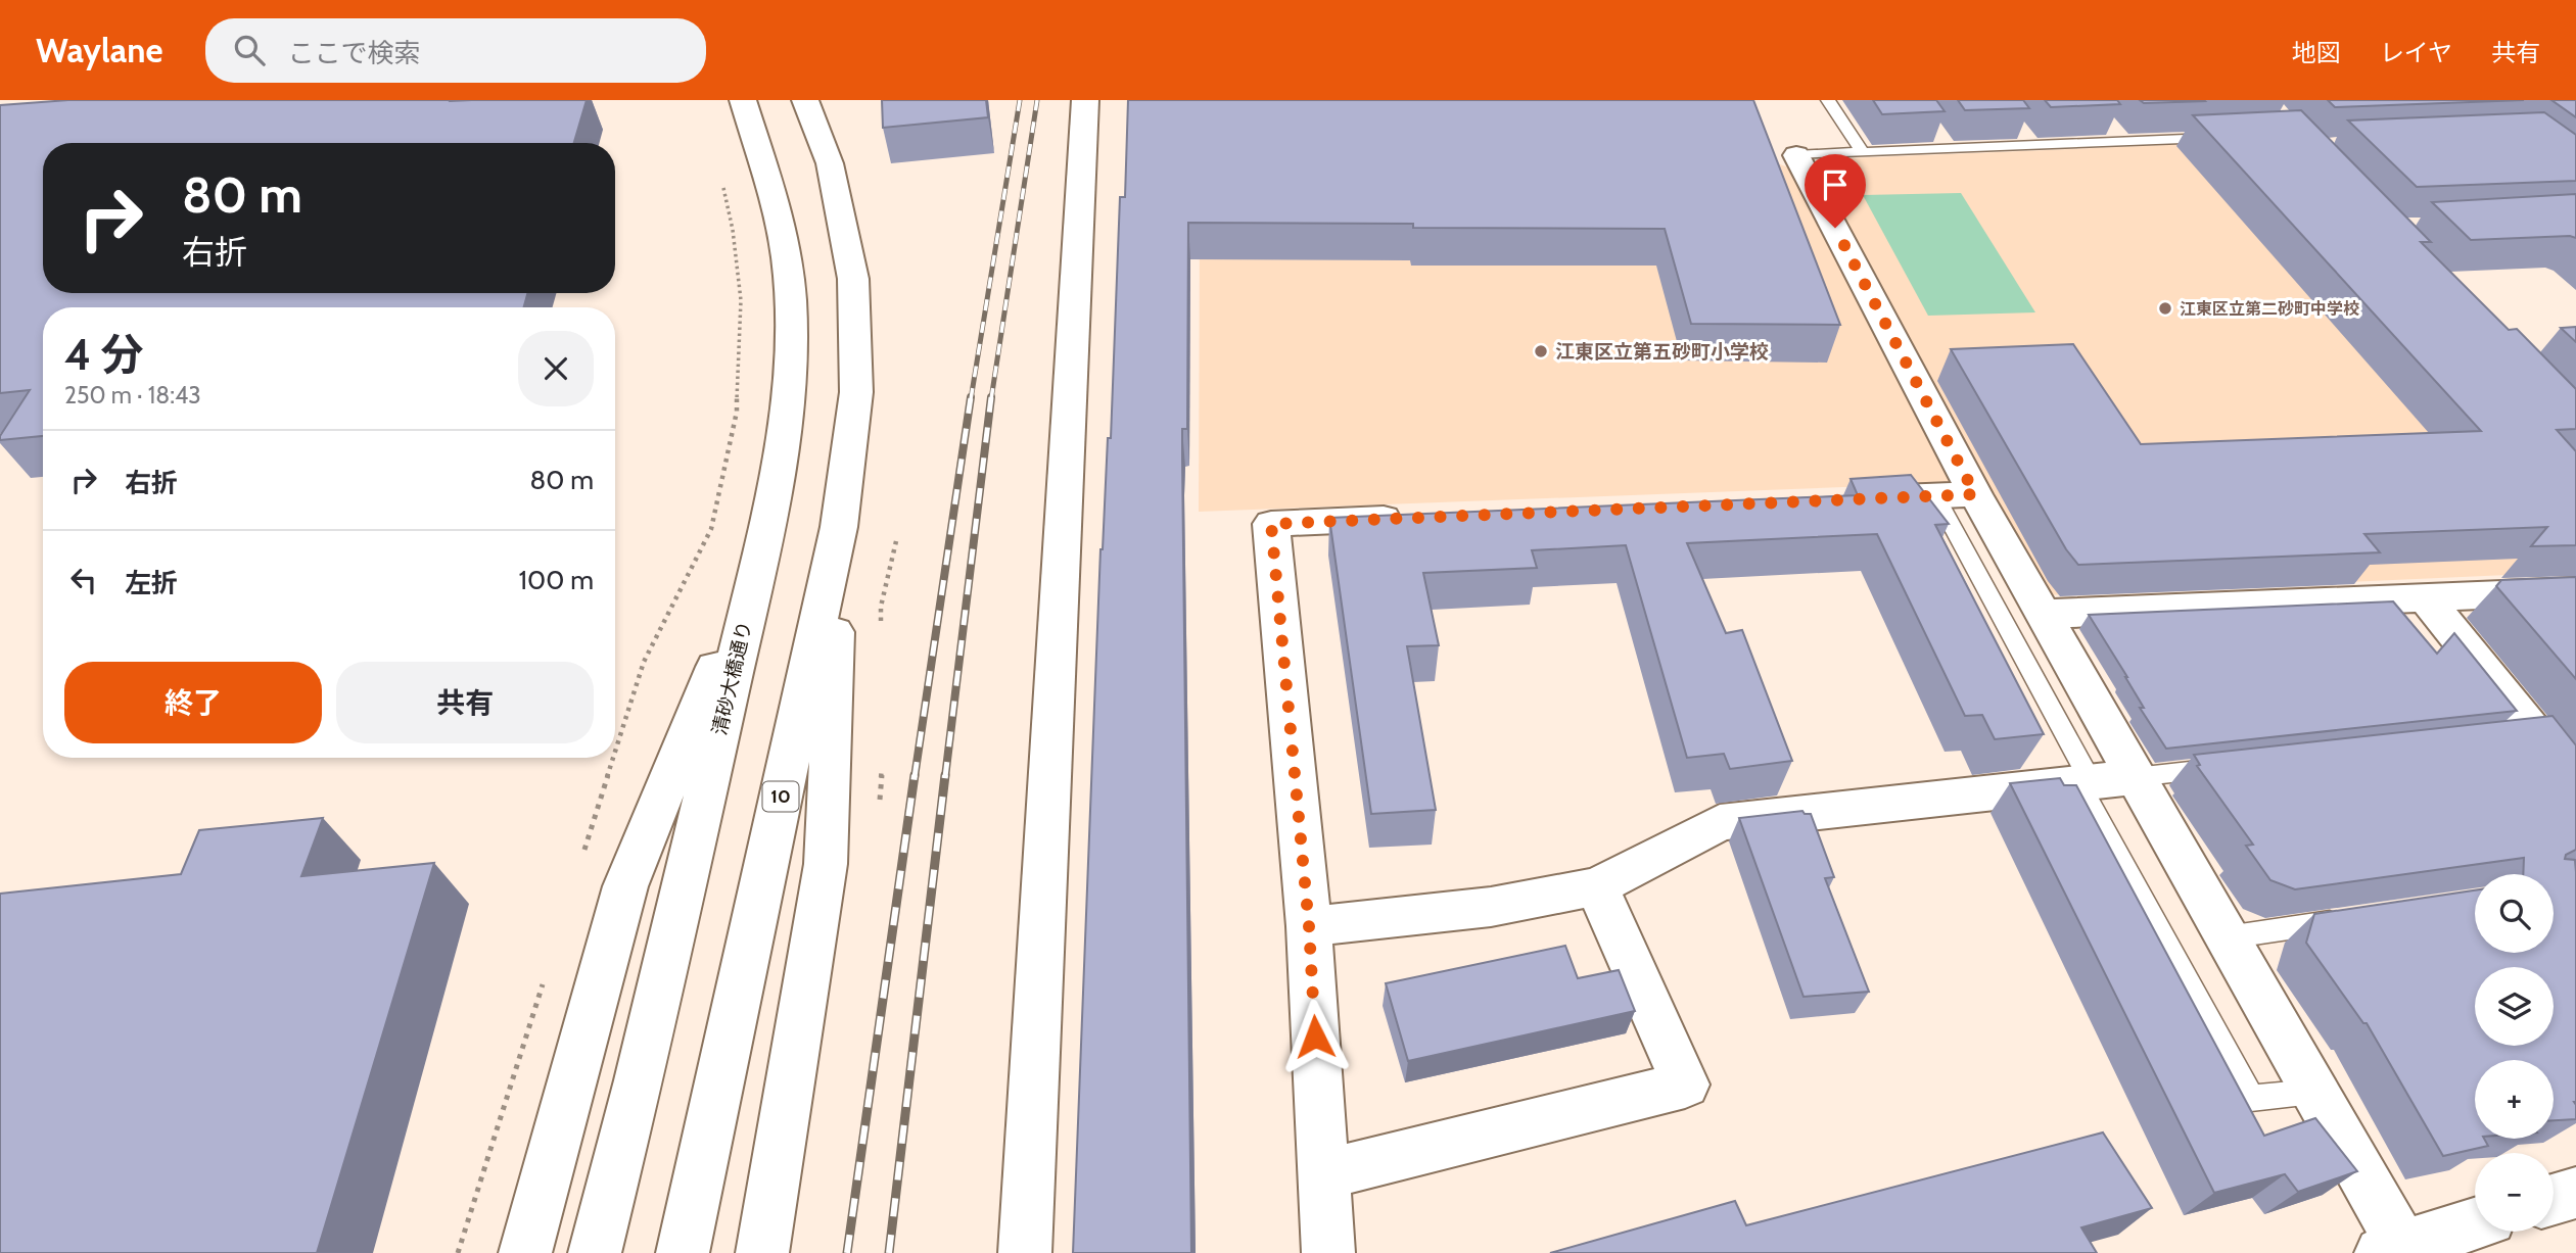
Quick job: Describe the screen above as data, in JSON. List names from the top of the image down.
{
  "streets": {
    "street": ["清砂大橋通り", "10"]
  },
  "places": ["江東区立第二砂町中学校", "江東区立第五砂町小学校"],
  "page": {
    "header": "Waylane",
    "search": "ここで検索",
    "nav": ["地図", "レイヤ", "共有"],
    "turn": ["80 m", "右折"],
    "heading": ["4 分", "250 m · 18:43"],
    "list": [
      {
        "name": "右折",
        "value": "80 m"
      },
      {
        "name": "左折",
        "value": "100 m"
      }
    ],
    "buttons": ["終了", "共有"],
    "map_buttons": ["+", "−"]
  }
}
